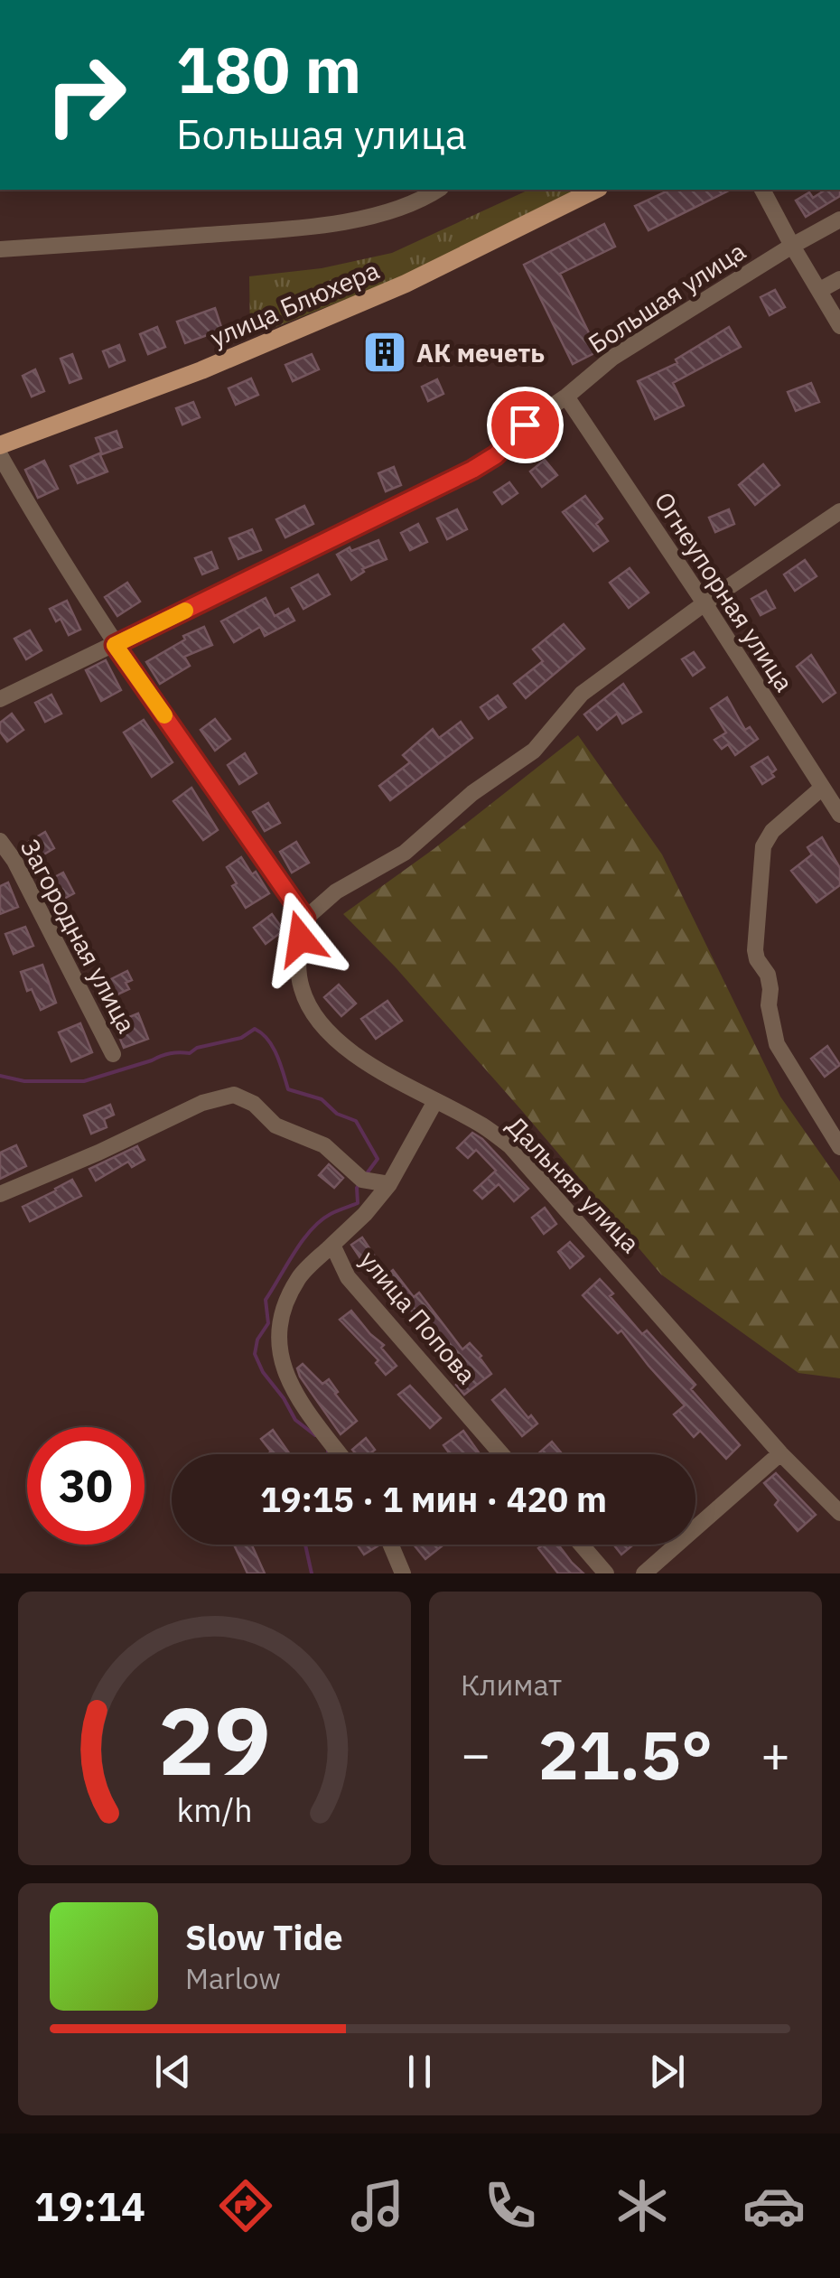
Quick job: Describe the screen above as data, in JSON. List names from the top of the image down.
{
  "streets": {
    "main road": ["улица Блюхера"],
    "street": [
      "Большая улица",
      "Огнеупорная улица",
      "Загородная улица",
      "Дальняя улица",
      "улица Попова"
    ]
  },
  "crossings": [
    ["Большая улица", "Огнеупорная улица"],
    ["Дальняя улица", "улица Попова"]
  ],
  "places": {
    "building": ["АК мечеть"]
  },
  "page": {
    "turn": ["180 m", "Большая улица"],
    "limit": "30",
    "trip": "19:15 · 1 мин · 420 m",
    "tile": "Климат",
    "heat": ["−", "21.5°", "+"],
    "song": ["Slow Tide", "Marlow"],
    "tabs": "19:14",
    "gauge": ["29", "km/h"]
  }
}
